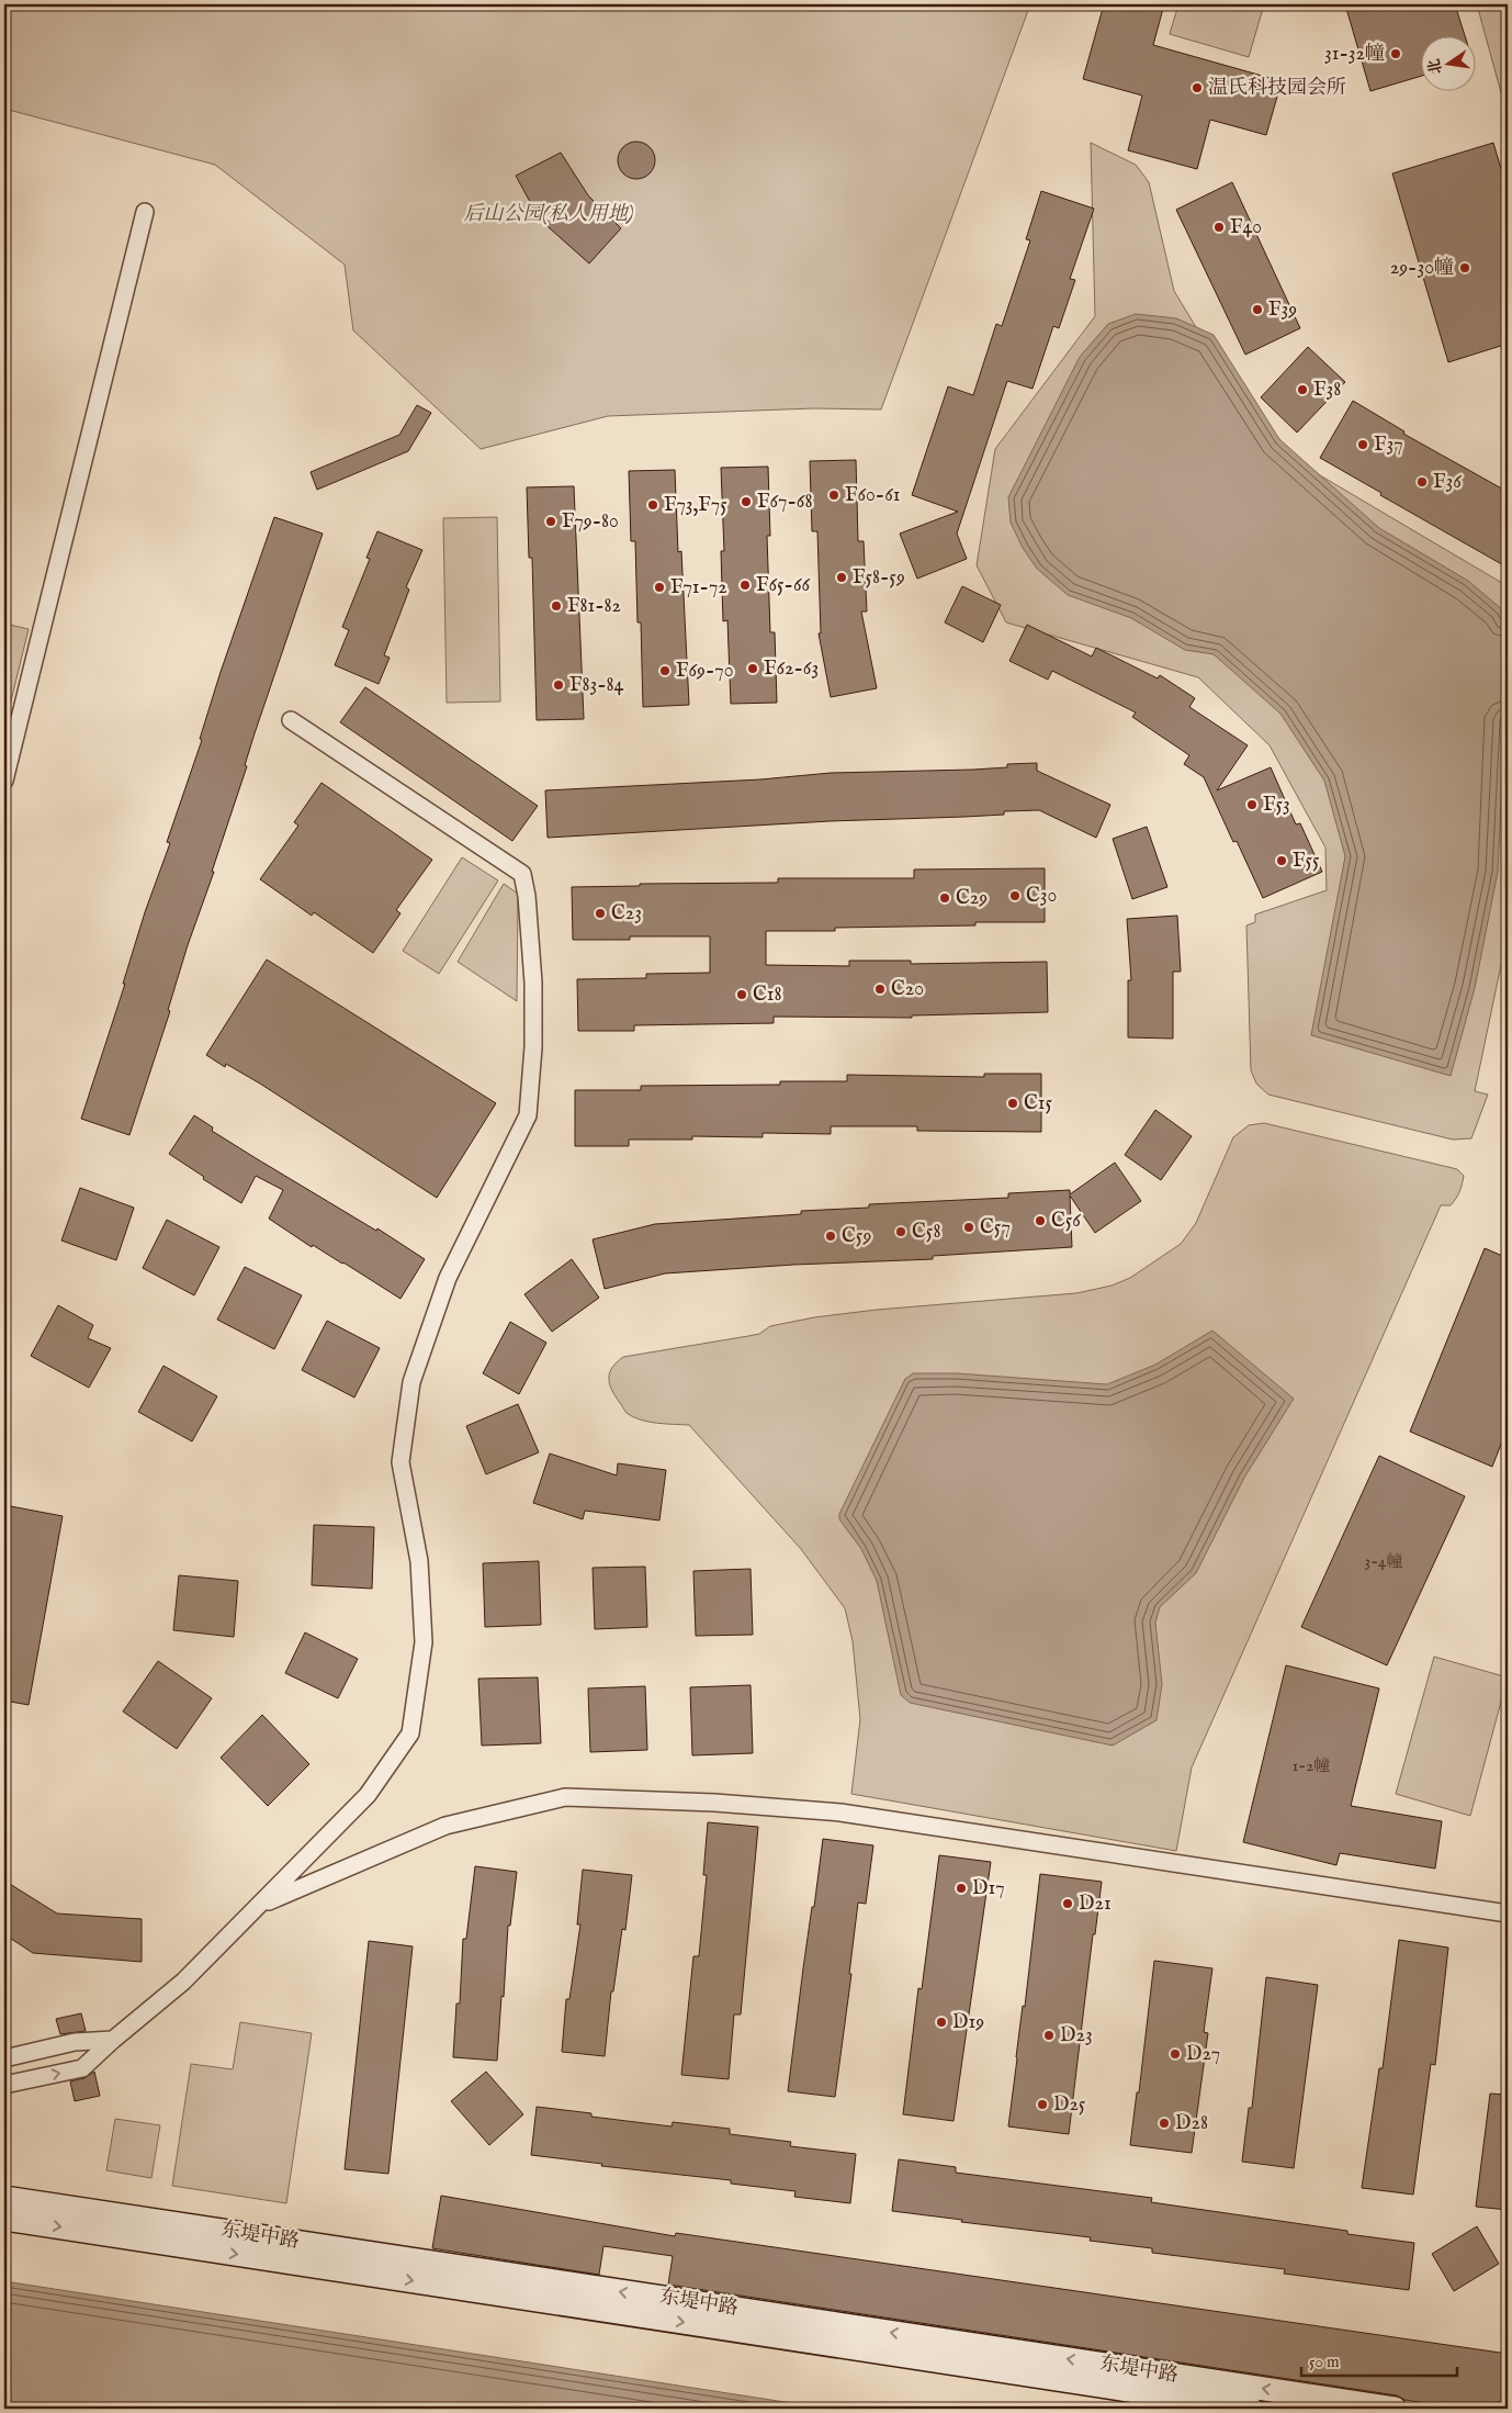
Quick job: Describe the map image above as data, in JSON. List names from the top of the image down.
{
  "streets": {
    "main road": ["东堤中路"]
  },
  "parks": ["后山公园(私人用地)"],
  "places": [
    "31-32幢",
    "温氏科技园会所",
    "F40",
    "29-30幢",
    "F39",
    "F38",
    "F37",
    "F36",
    "F60-61",
    "F67-68",
    "F73,F75",
    "F79-80",
    "F58-59",
    "F65-66",
    "F71-72",
    "F81-82",
    "F62-63",
    "F69-70",
    "F83-84",
    "F53",
    "F55",
    "C30",
    "C29",
    "C23",
    "C20",
    "C18",
    "C15",
    "C56",
    "C57",
    "C58",
    "C59",
    "D17",
    "D21",
    "D19",
    "D23",
    "D27",
    "D25",
    "D28"
  ],
  "house_numbers": ["3-4幢", "1-2幢"],
  "scale_bar": "50 m",
  "north": "left"
}
